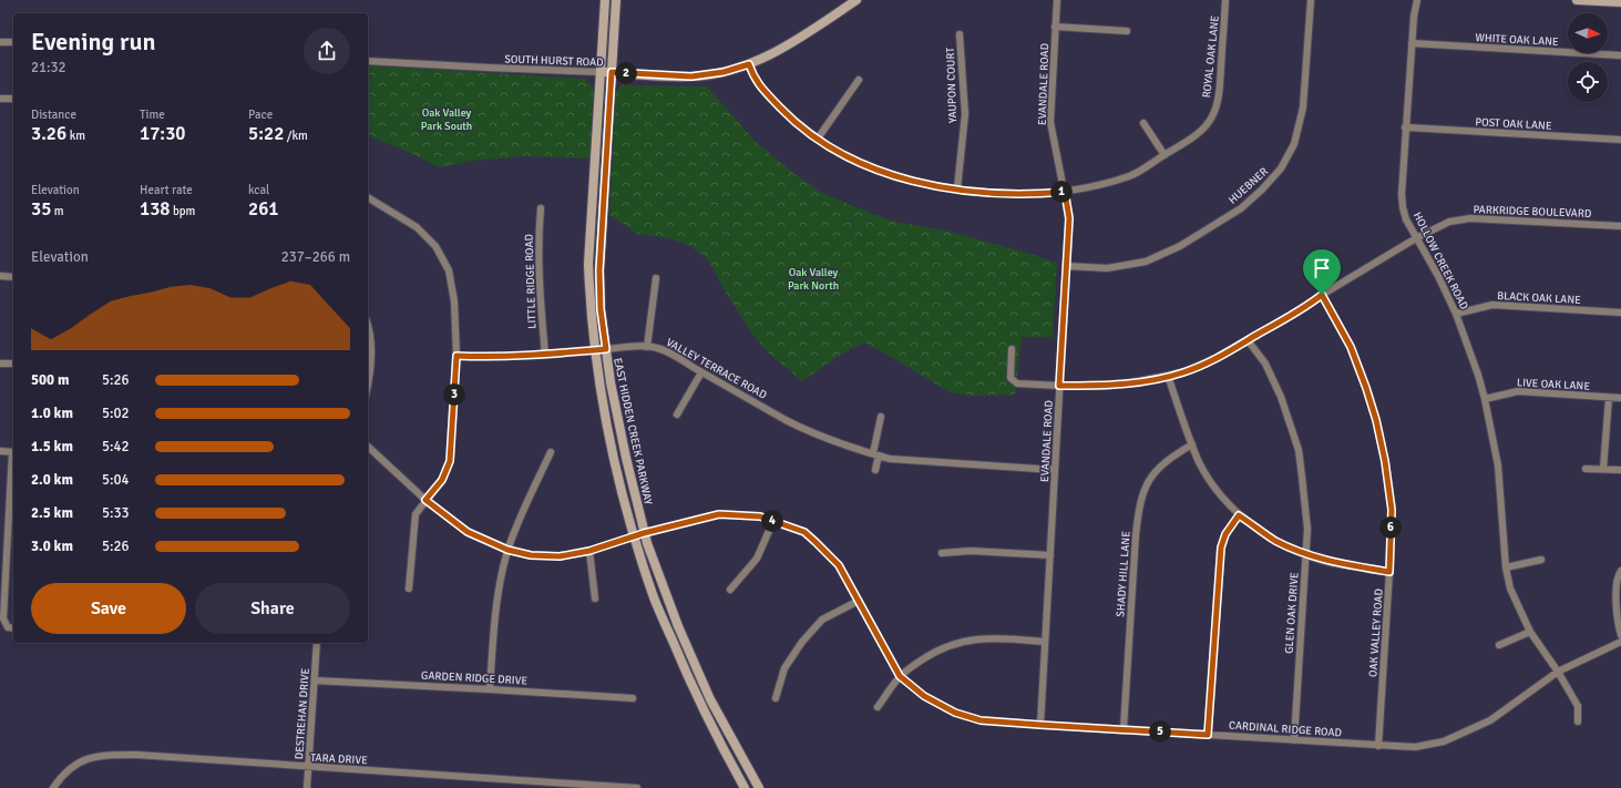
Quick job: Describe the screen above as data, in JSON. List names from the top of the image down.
{
  "streets": {
    "main road": ["SOUTH HURST ROAD", "EAST HIDDEN CREEK PARKWAY"],
    "street": [
      "WHITE OAK LANE",
      "ROYAL OAK LANE",
      "EVANDALE ROAD",
      "YAUPON COURT",
      "POST OAK LANE",
      "HUEBNER",
      "PARKRIDGE BOULEVARD",
      "HOLLOW CREEK ROAD",
      "LITTLE RIDGE ROAD",
      "BLACK OAK LANE",
      "VALLEY TERRACE ROAD",
      "LIVE OAK LANE",
      "SHADY HILL LANE",
      "GLEN OAK DRIVE",
      "OAK VALLEY ROAD",
      "GARDEN RIDGE DRIVE",
      "DESTREHAN DRIVE",
      "CARDINAL RIDGE ROAD",
      "TARA DRIVE"
    ]
  },
  "crossings": [
    ["WHITE OAK LANE", "HOLLOW CREEK ROAD"],
    ["ROYAL OAK LANE", "SOUTH HURST ROAD"],
    ["ROYAL OAK LANE", "EVANDALE ROAD"],
    ["ROYAL OAK LANE", "YAUPON COURT"],
    ["SOUTH HURST ROAD", "EAST HIDDEN CREEK PARKWAY"],
    ["EVANDALE ROAD", "HUEBNER"],
    ["EVANDALE ROAD", "PARKRIDGE BOULEVARD"],
    ["EVANDALE ROAD", "VALLEY TERRACE ROAD"],
    ["EVANDALE ROAD", "CARDINAL RIDGE ROAD"],
    ["POST OAK LANE", "HOLLOW CREEK ROAD"],
    ["PARKRIDGE BOULEVARD", "HOLLOW CREEK ROAD"],
    ["PARKRIDGE BOULEVARD", "GLEN OAK DRIVE"],
    ["PARKRIDGE BOULEVARD", "OAK VALLEY ROAD"],
    ["HOLLOW CREEK ROAD", "BLACK OAK LANE"],
    ["HOLLOW CREEK ROAD", "LIVE OAK LANE"],
    ["HOLLOW CREEK ROAD", "CARDINAL RIDGE ROAD"],
    ["LITTLE RIDGE ROAD", "VALLEY TERRACE ROAD"],
    ["VALLEY TERRACE ROAD", "EAST HIDDEN CREEK PARKWAY"],
    ["EAST HIDDEN CREEK PARKWAY", "CARDINAL RIDGE ROAD"],
    ["SHADY HILL LANE", "CARDINAL RIDGE ROAD"],
    ["GLEN OAK DRIVE", "CARDINAL RIDGE ROAD"],
    ["OAK VALLEY ROAD", "CARDINAL RIDGE ROAD"],
    ["GARDEN RIDGE DRIVE", "DESTREHAN DRIVE"],
    ["DESTREHAN DRIVE", "TARA DRIVE"]
  ],
  "parks": ["Oak Valley Park South", "Oak Valley Park North"],
  "north": "right",
  "page": {
    "heading": ["Evening run", "21:32"],
    "pins": [
      "2",
      "1",
      "3",
      "4",
      "6",
      "5"
    ],
    "stats": [
      ["Distance", "3.26 km"],
      ["Time", "17:30"],
      ["Pace", "5:22 /km"],
      ["Elevation", "35 m"],
      ["Heart rate", "138 bpm"],
      ["kcal", "261"]
    ],
    "chart": ["Elevation", "237–266 m"],
    "list": [
      {
        "name": "500 m",
        "note": "5:26"
      },
      {
        "name": "1.0 km",
        "note": "5:02"
      },
      {
        "name": "1.5 km",
        "note": "5:42"
      },
      {
        "name": "2.0 km",
        "note": "5:04"
      },
      {
        "name": "2.5 km",
        "note": "5:33"
      },
      {
        "name": "3.0 km",
        "note": "5:26"
      }
    ],
    "buttons": ["Save", "Share"]
  }
}
